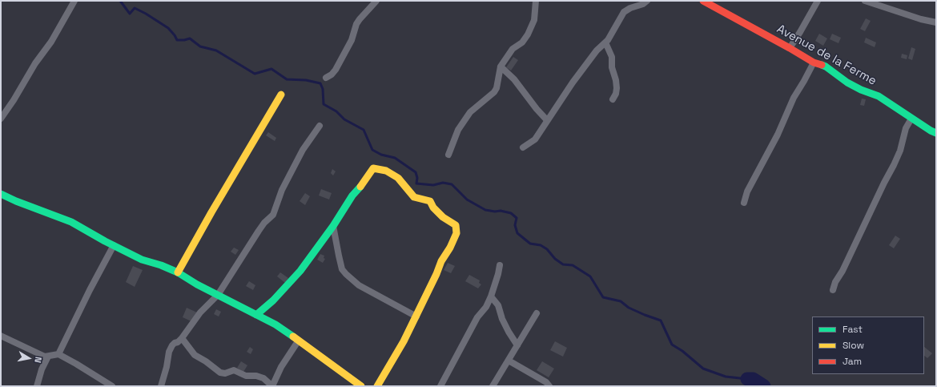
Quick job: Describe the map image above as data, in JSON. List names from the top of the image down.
{
  "streets": {
    "street": ["Avenue de la Ferme"]
  },
  "legend": ["Fast", "Slow", "Jam"],
  "north": "right"
}
